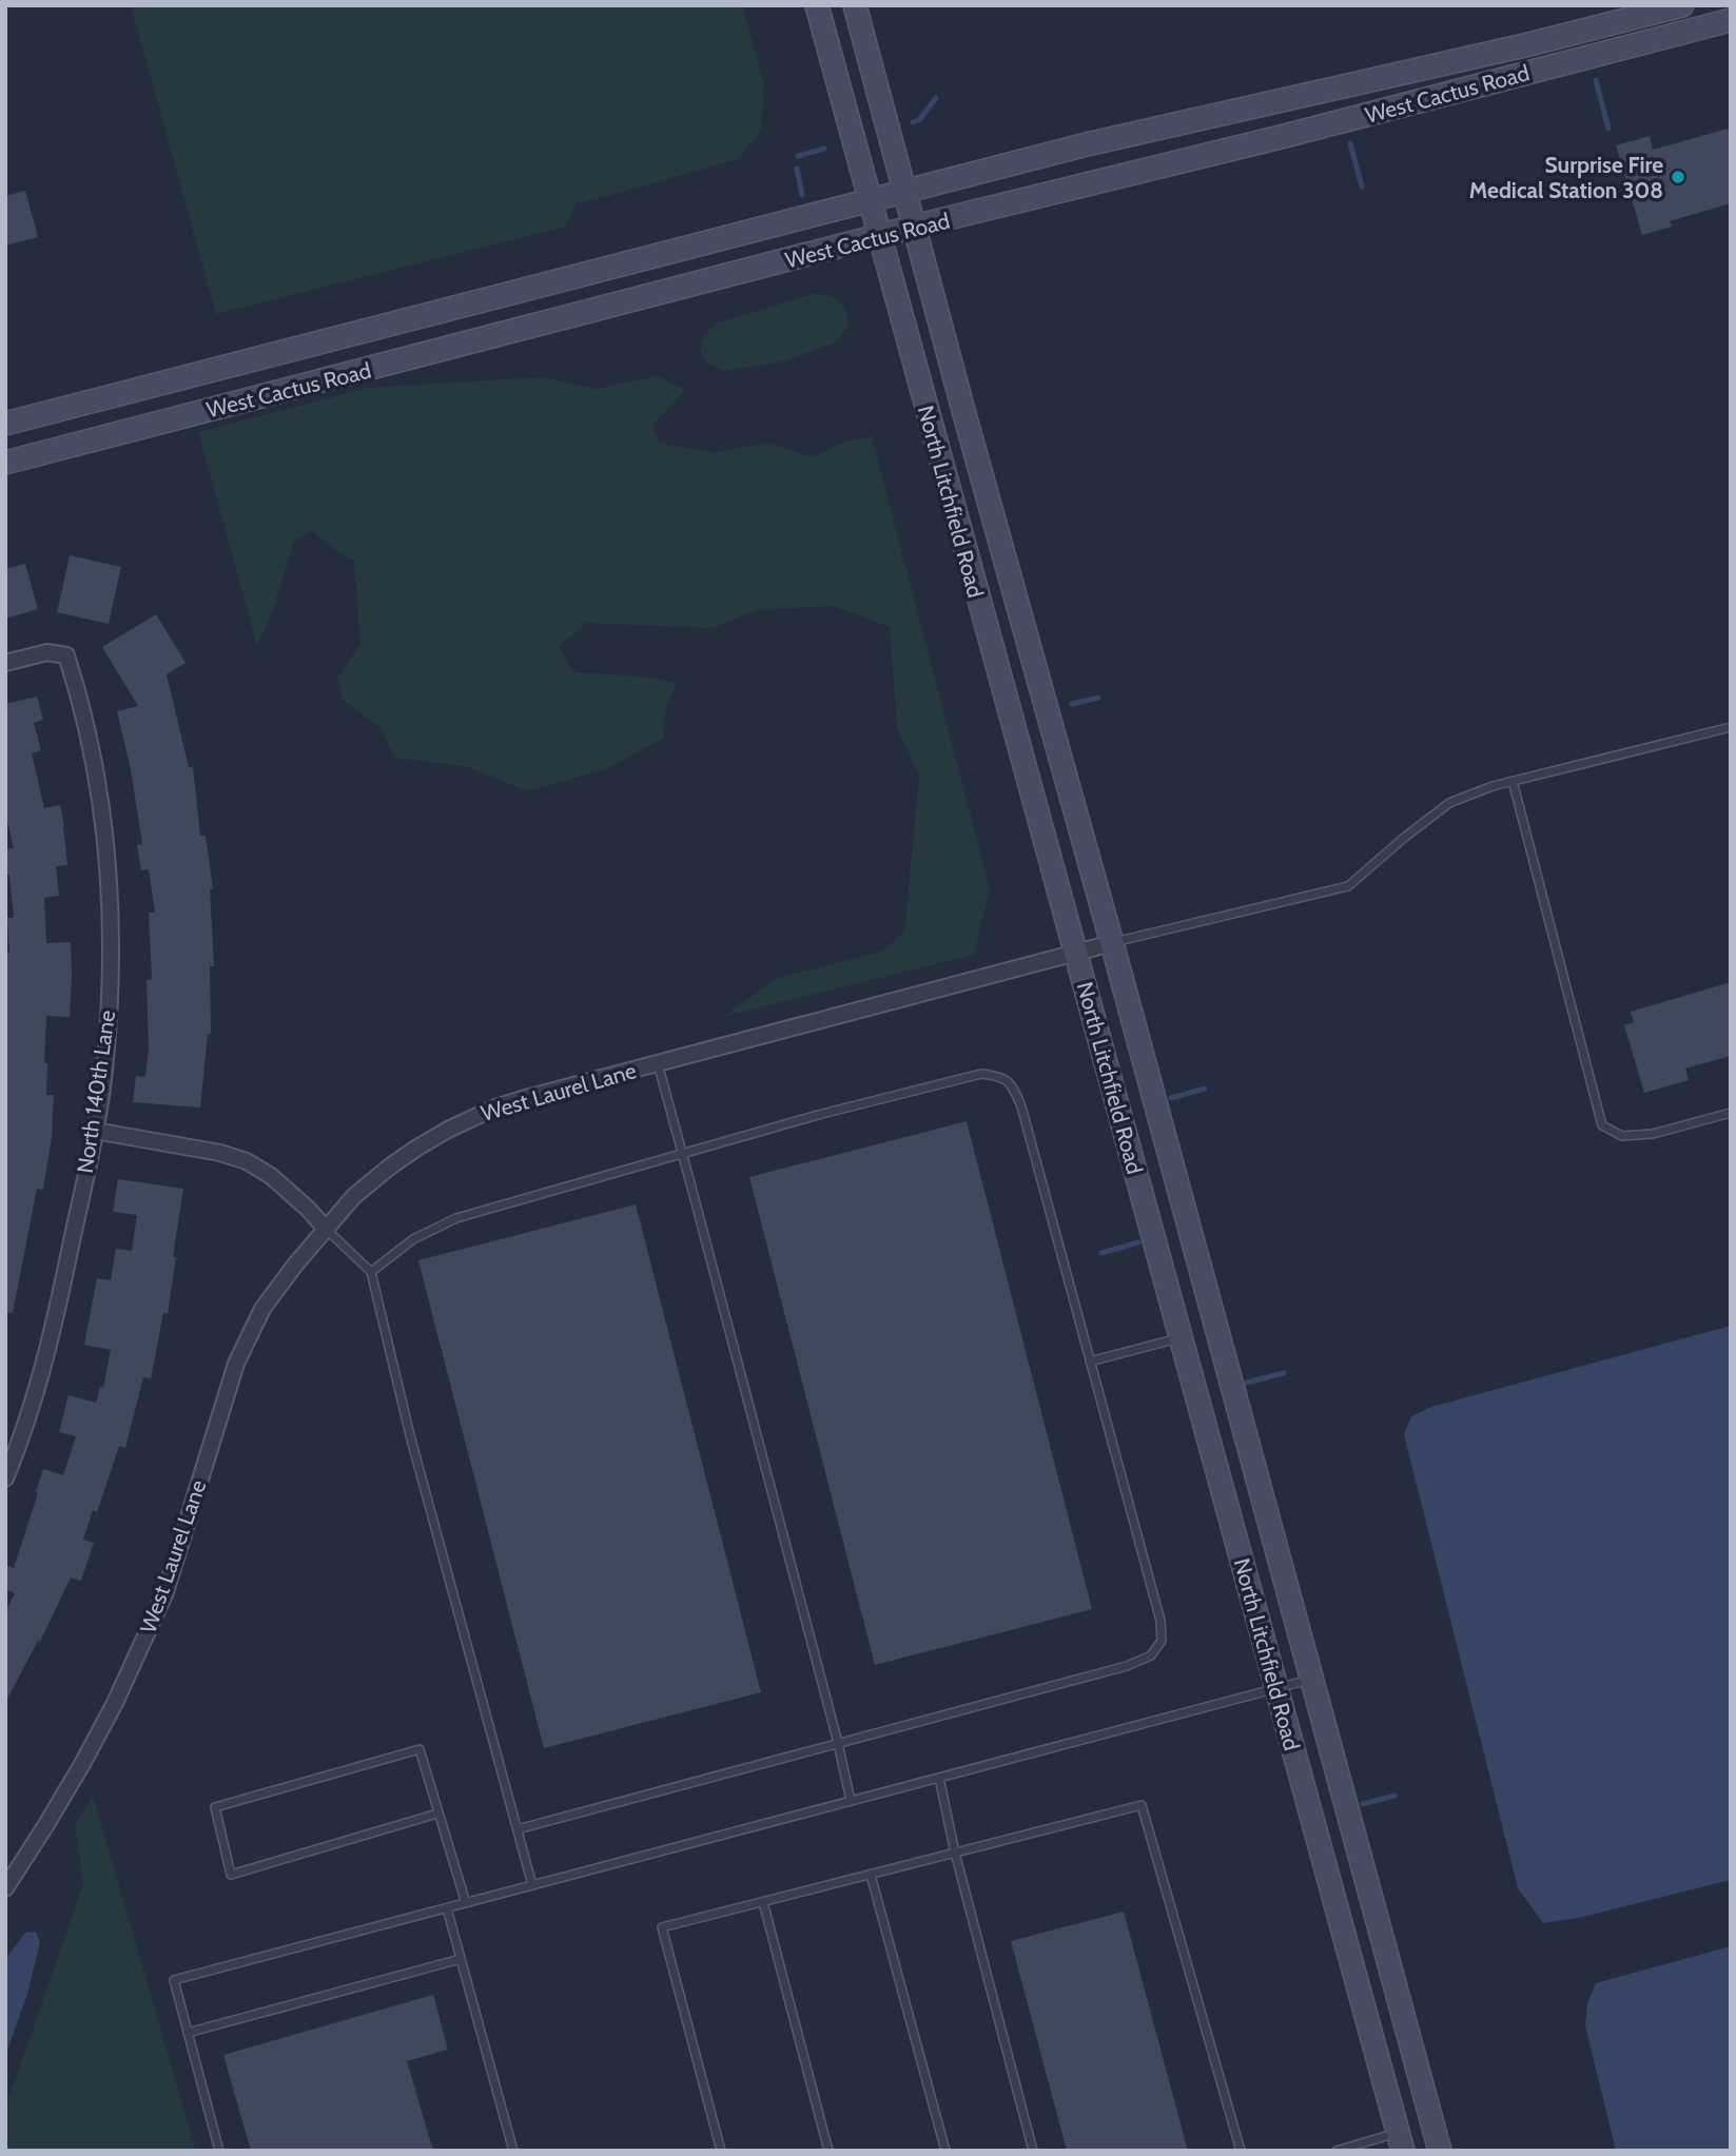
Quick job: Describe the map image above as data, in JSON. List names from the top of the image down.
{
  "streets": {
    "main road": ["West Cactus Road", "North Litchfield Road"],
    "street": ["North 140th Lane", "West Laurel Lane"]
  },
  "crossings": [
    ["West Cactus Road", "North Litchfield Road"],
    ["North Litchfield Road", "West Laurel Lane"]
  ],
  "places": ["Surprise Fire Medical Station 308"]
}
